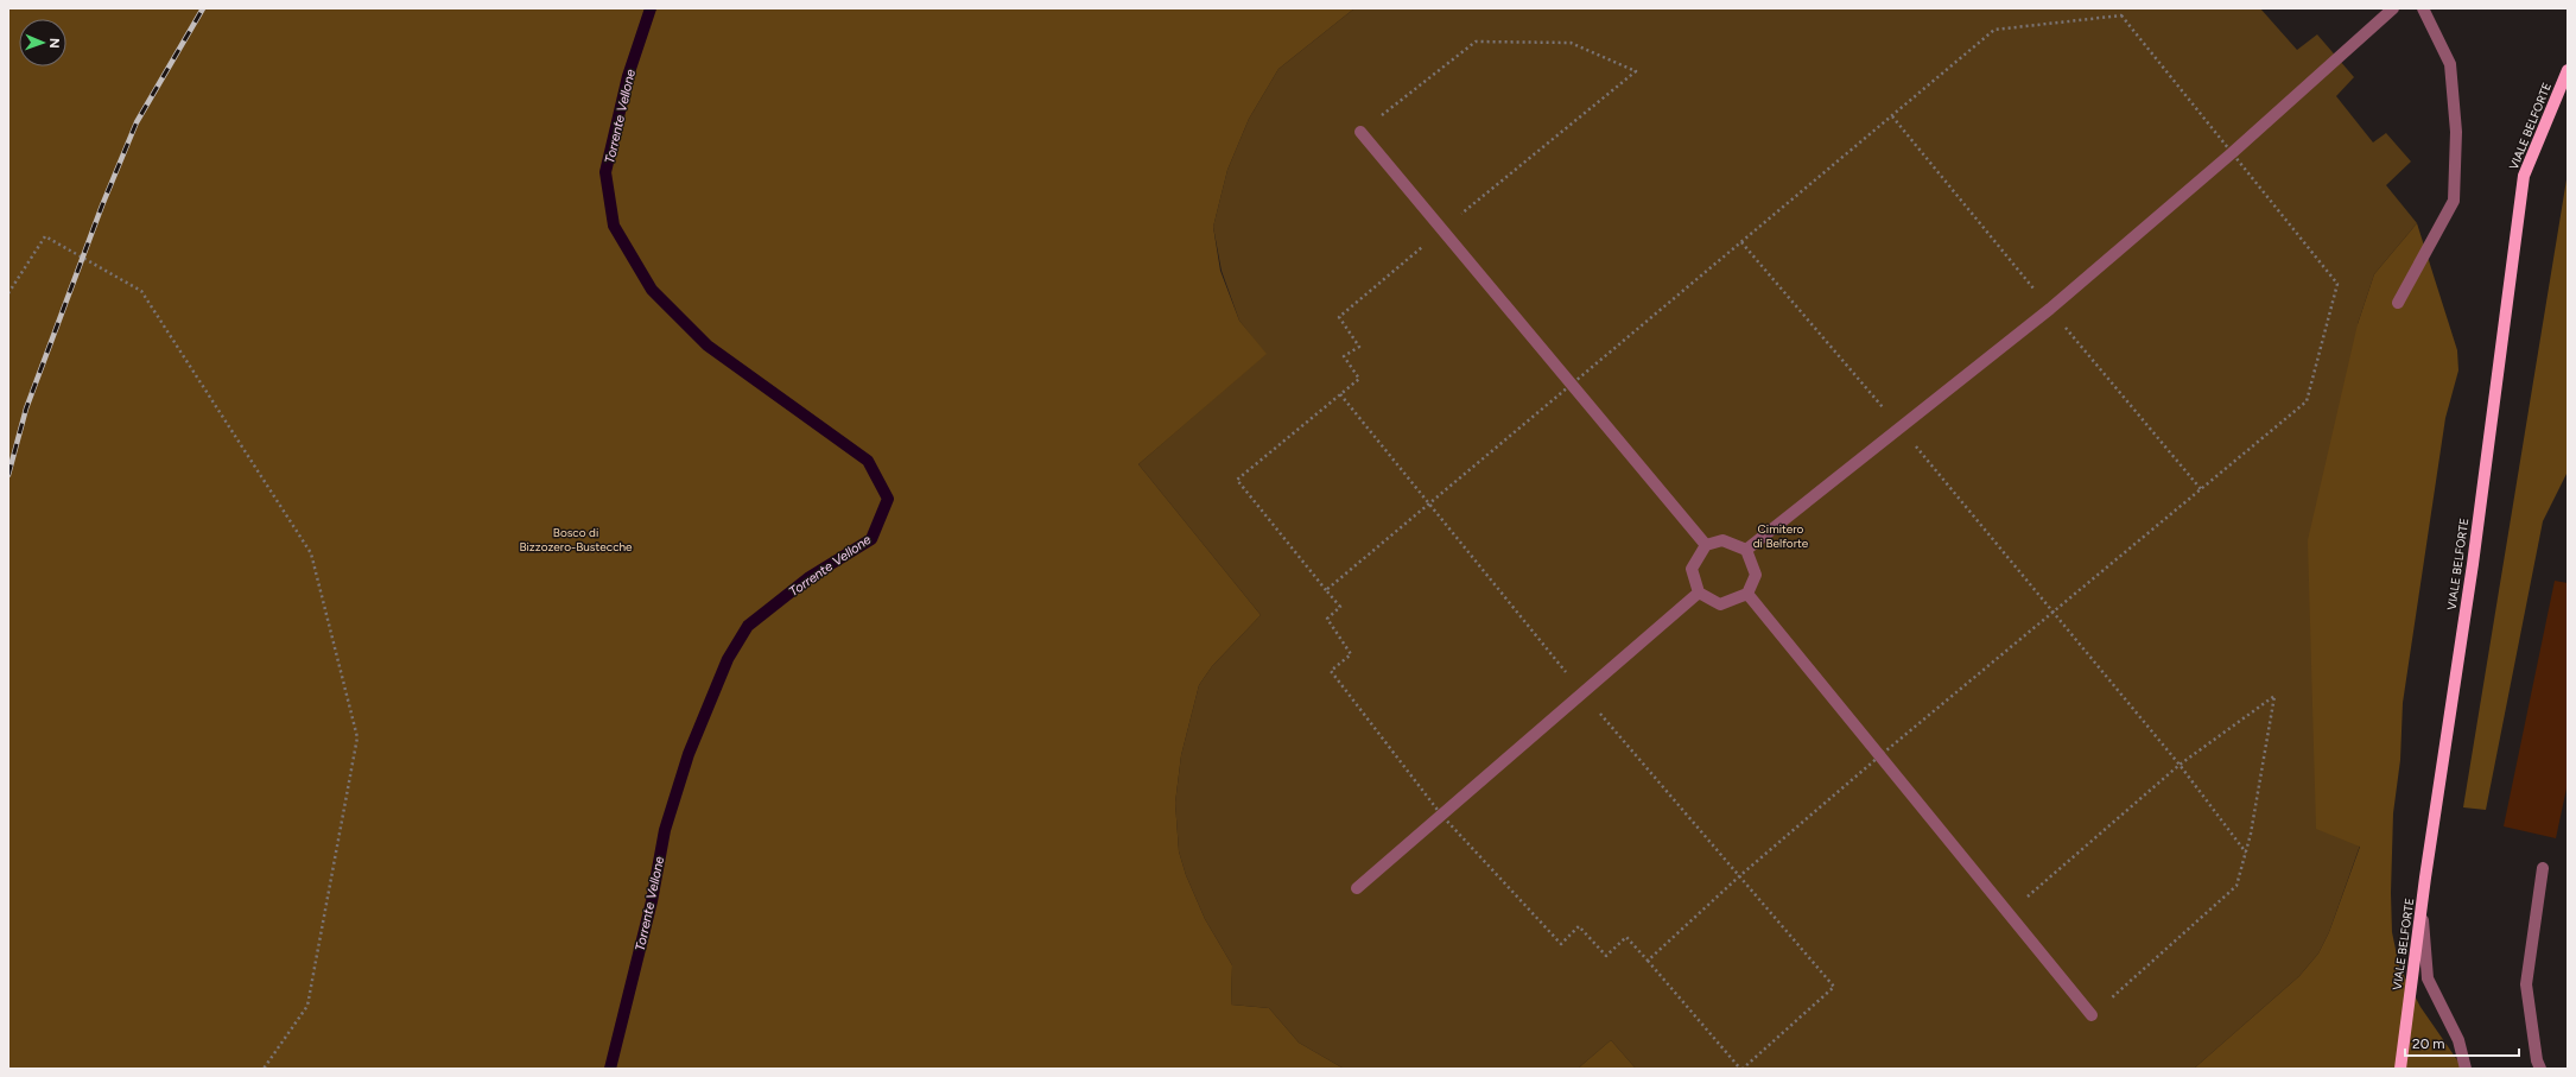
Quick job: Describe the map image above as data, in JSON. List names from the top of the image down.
{
  "streets": {
    "main road": ["VIALE BELFORTE"]
  },
  "water": ["Torrente Vellone"],
  "parks": ["Cimitero di Belforte", "Bosco di Bizzozero-Bustecche"],
  "scale_bar": "20 m",
  "north": "right"
}
